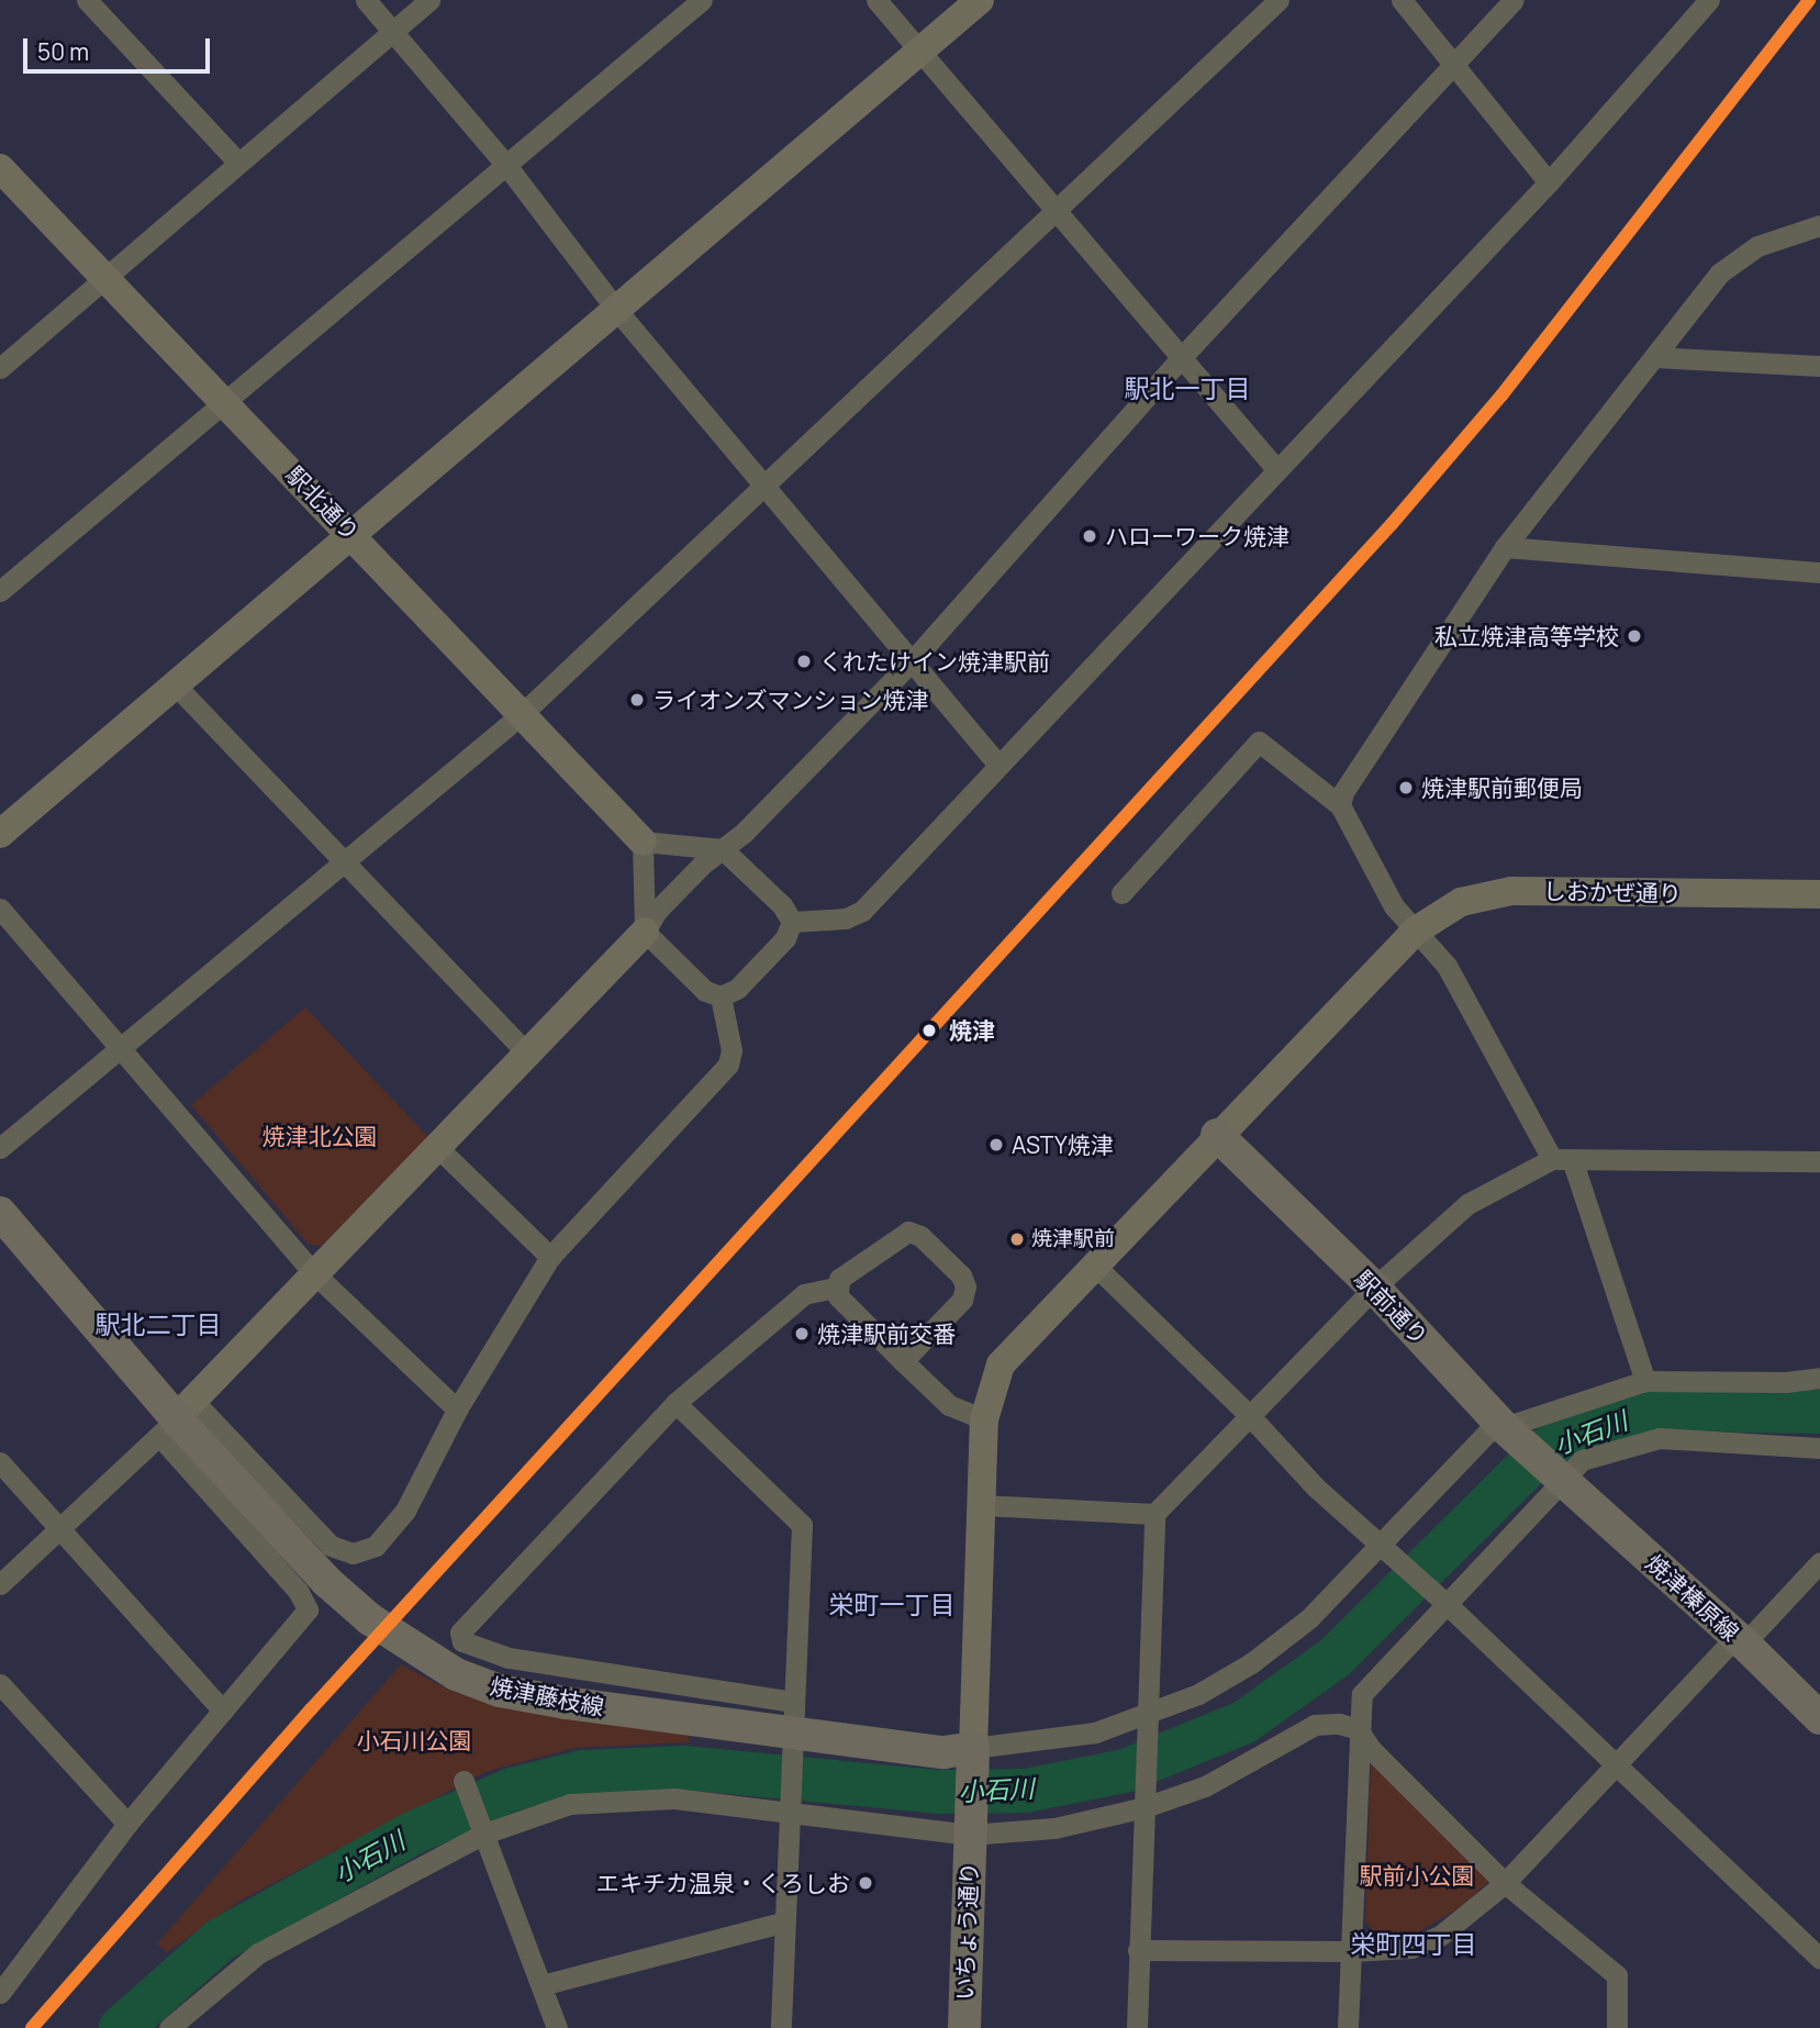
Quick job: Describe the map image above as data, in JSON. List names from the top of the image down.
{
  "streets": {
    "main road": [
      "駅前通り",
      "焼津榛原線",
      "焼津藤枝線",
      "いちょう通り"
    ],
    "street": ["駅北通り", "しおかぜ通り"]
  },
  "crossings": [
    ["しおかぜ通り", "駅前通り"],
    ["しおかぜ通り", "焼津藤枝線"],
    ["駅前通り", "焼津榛原線"]
  ],
  "districts": [
    "駅北一丁目",
    "駅北二丁目",
    "栄町一丁目",
    "栄町四丁目"
  ],
  "water": ["小石川"],
  "parks": ["焼津北公園", "小石川公園", "駅前小公園"],
  "places": [
    "ハローワーク焼津",
    "私立焼津高等学校",
    "くれたけイン焼津駅前",
    "ライオンズマンション焼津",
    "焼津駅前郵便局",
    "焼津",
    "ASTY焼津",
    "焼津駅前",
    "焼津駅前交番",
    "エキチカ温泉・くろしお"
  ],
  "scale_bar": "50 m"
}
